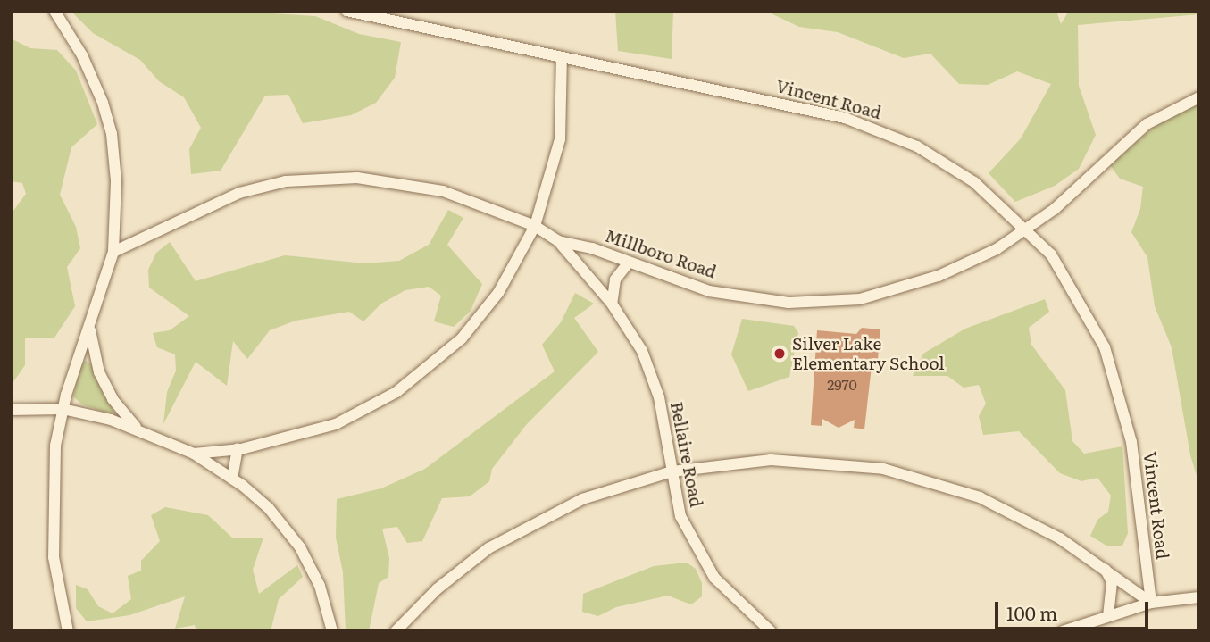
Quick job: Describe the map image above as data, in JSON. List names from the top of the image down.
{
  "streets": {
    "street": ["Vincent Road", "Millboro Road", "Bellaire Road"]
  },
  "crossings": [
    ["Vincent Road", "Millboro Road"],
    ["Millboro Road", "Bellaire Road"]
  ],
  "places": ["Silver Lake Elementary School"],
  "house_numbers": ["2970"],
  "scale_bar": "100 m"
}
